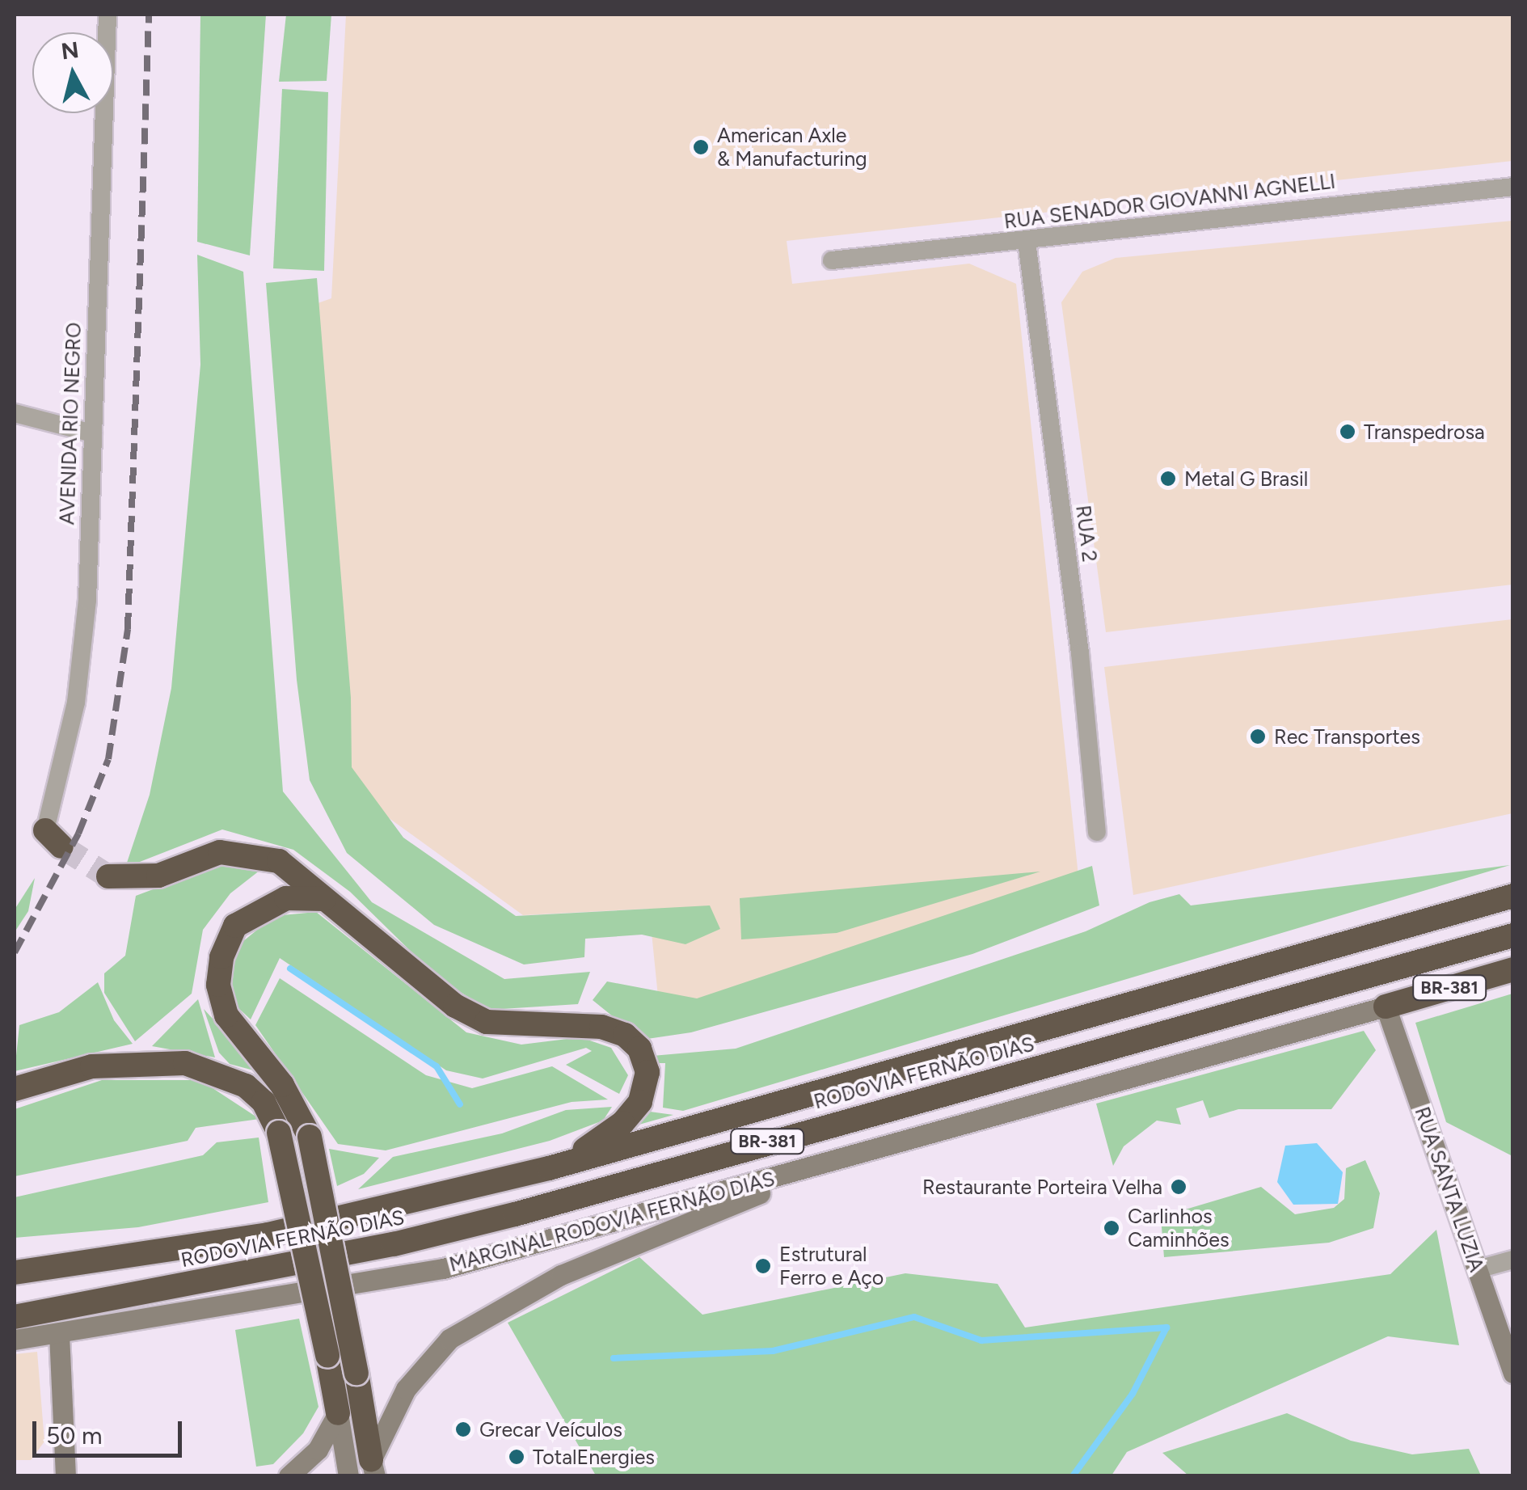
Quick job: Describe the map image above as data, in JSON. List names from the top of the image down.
{
  "streets": {
    "highway": ["BR-381", "RODOVIA FERNÃO DIAS"],
    "main road": ["RUA SANTA LUZIA", "MARGINAL RODOVIA FERNÃO DIAS"],
    "street": ["RUA SENADOR GIOVANNI AGNELLI", "AVENIDA RIO NEGRO", "RUA 2"]
  },
  "crossings": [
    ["RUA SENADOR GIOVANNI AGNELLI", "RUA 2"],
    ["BR-381", "RUA SANTA LUZIA"],
    ["BR-381", "MARGINAL RODOVIA FERNÃO DIAS"],
    ["RUA SANTA LUZIA", "MARGINAL RODOVIA FERNÃO DIAS"]
  ],
  "places": [
    "American Axle & Manufacturing",
    "Transpedrosa",
    "Metal G Brasil",
    "Rec Transportes",
    "Restaurante Porteira Velha",
    "Carlinhos Caminhões",
    "Estrutural Ferro e Aço",
    "Grecar Veículos",
    "TotalEnergies"
  ],
  "scale_bar": "50 m",
  "north": "top"
}
